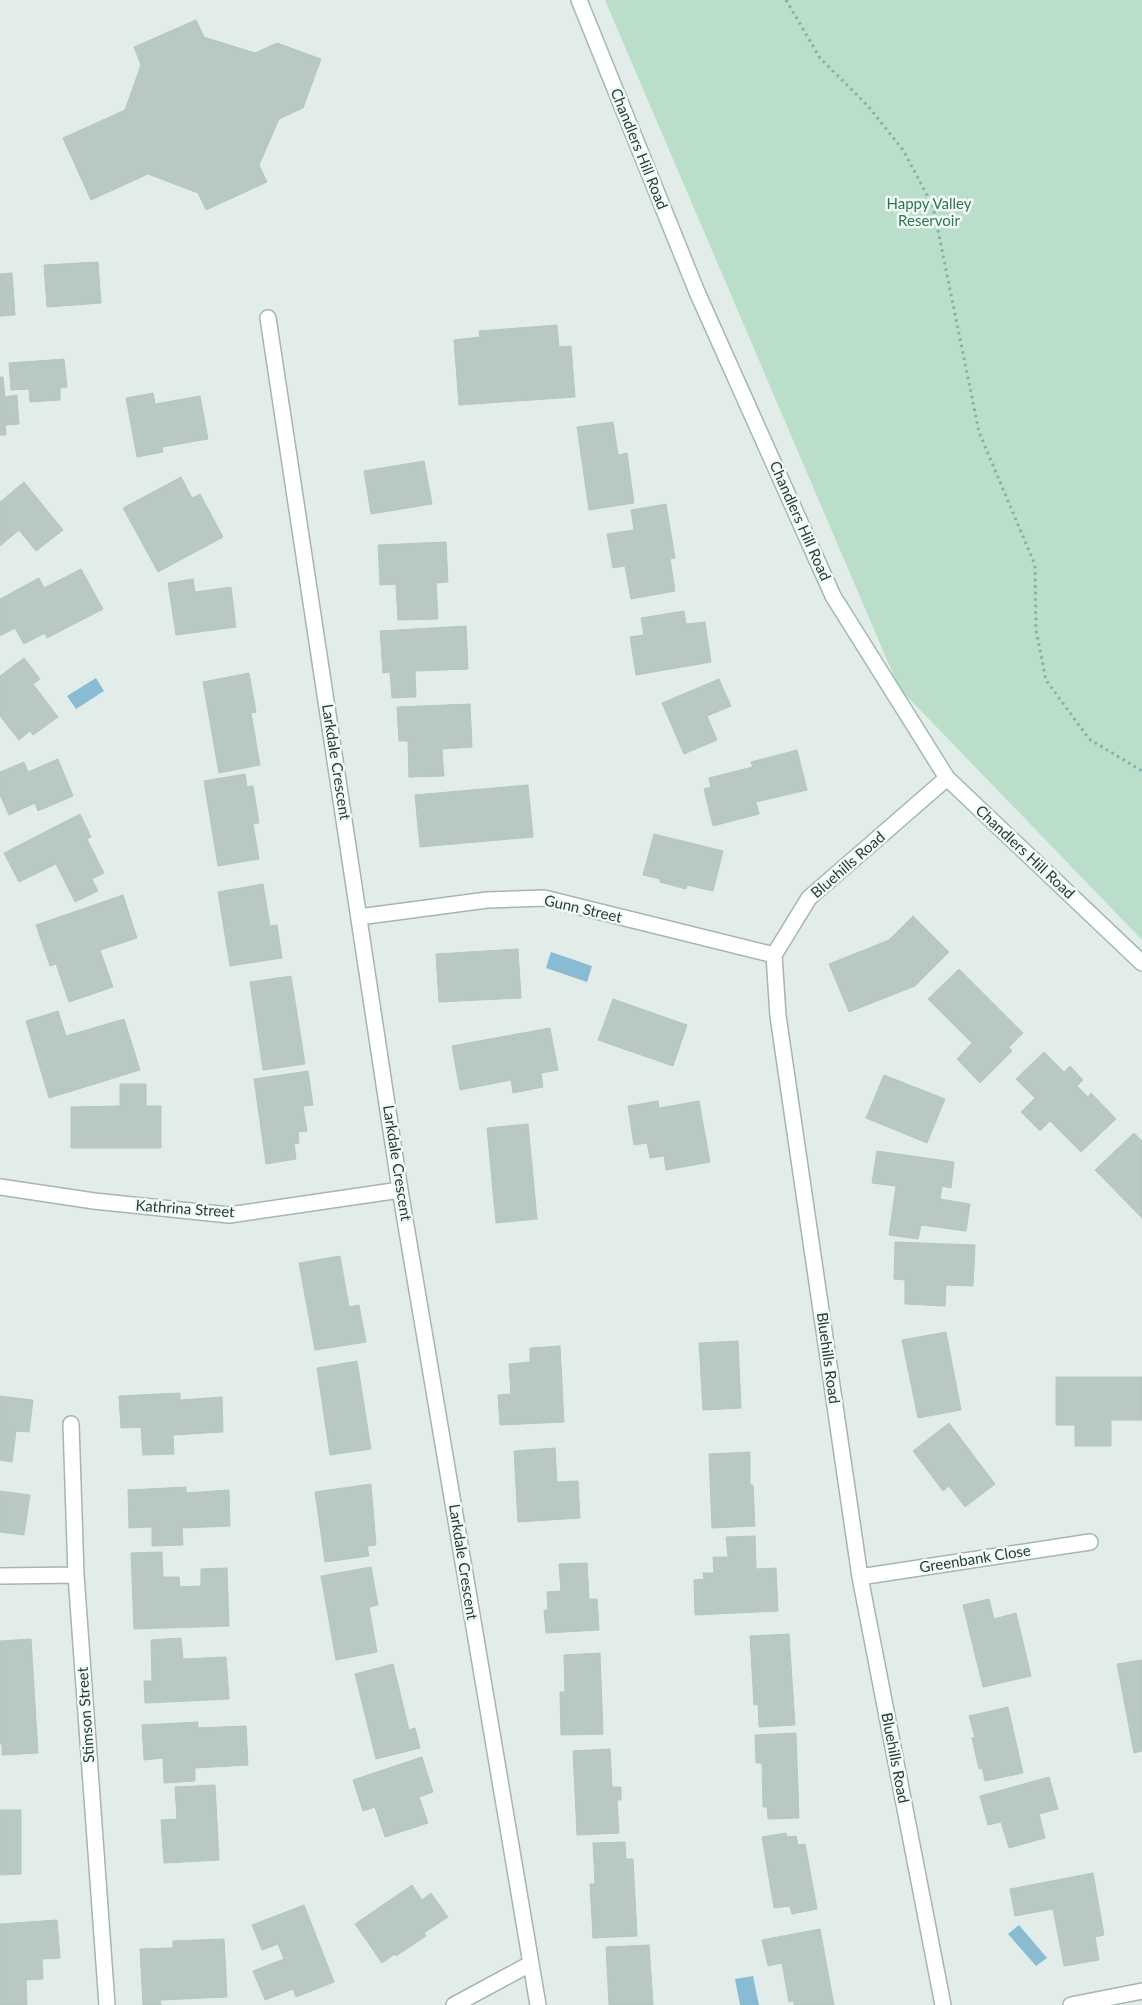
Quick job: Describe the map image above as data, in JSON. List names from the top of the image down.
{
  "streets": {
    "street": [
      "Chandlers Hill Road",
      "Larkdale Crescent",
      "Bluehills Road",
      "Gunn Street",
      "Kathrina Street",
      "Greenbank Close",
      "Stimson Street"
    ]
  },
  "crossings": [
    ["Chandlers Hill Road", "Bluehills Road"],
    ["Larkdale Crescent", "Gunn Street"],
    ["Larkdale Crescent", "Kathrina Street"],
    ["Bluehills Road", "Gunn Street"],
    ["Bluehills Road", "Greenbank Close"]
  ],
  "parks": ["Happy Valley Reservoir"]
}
